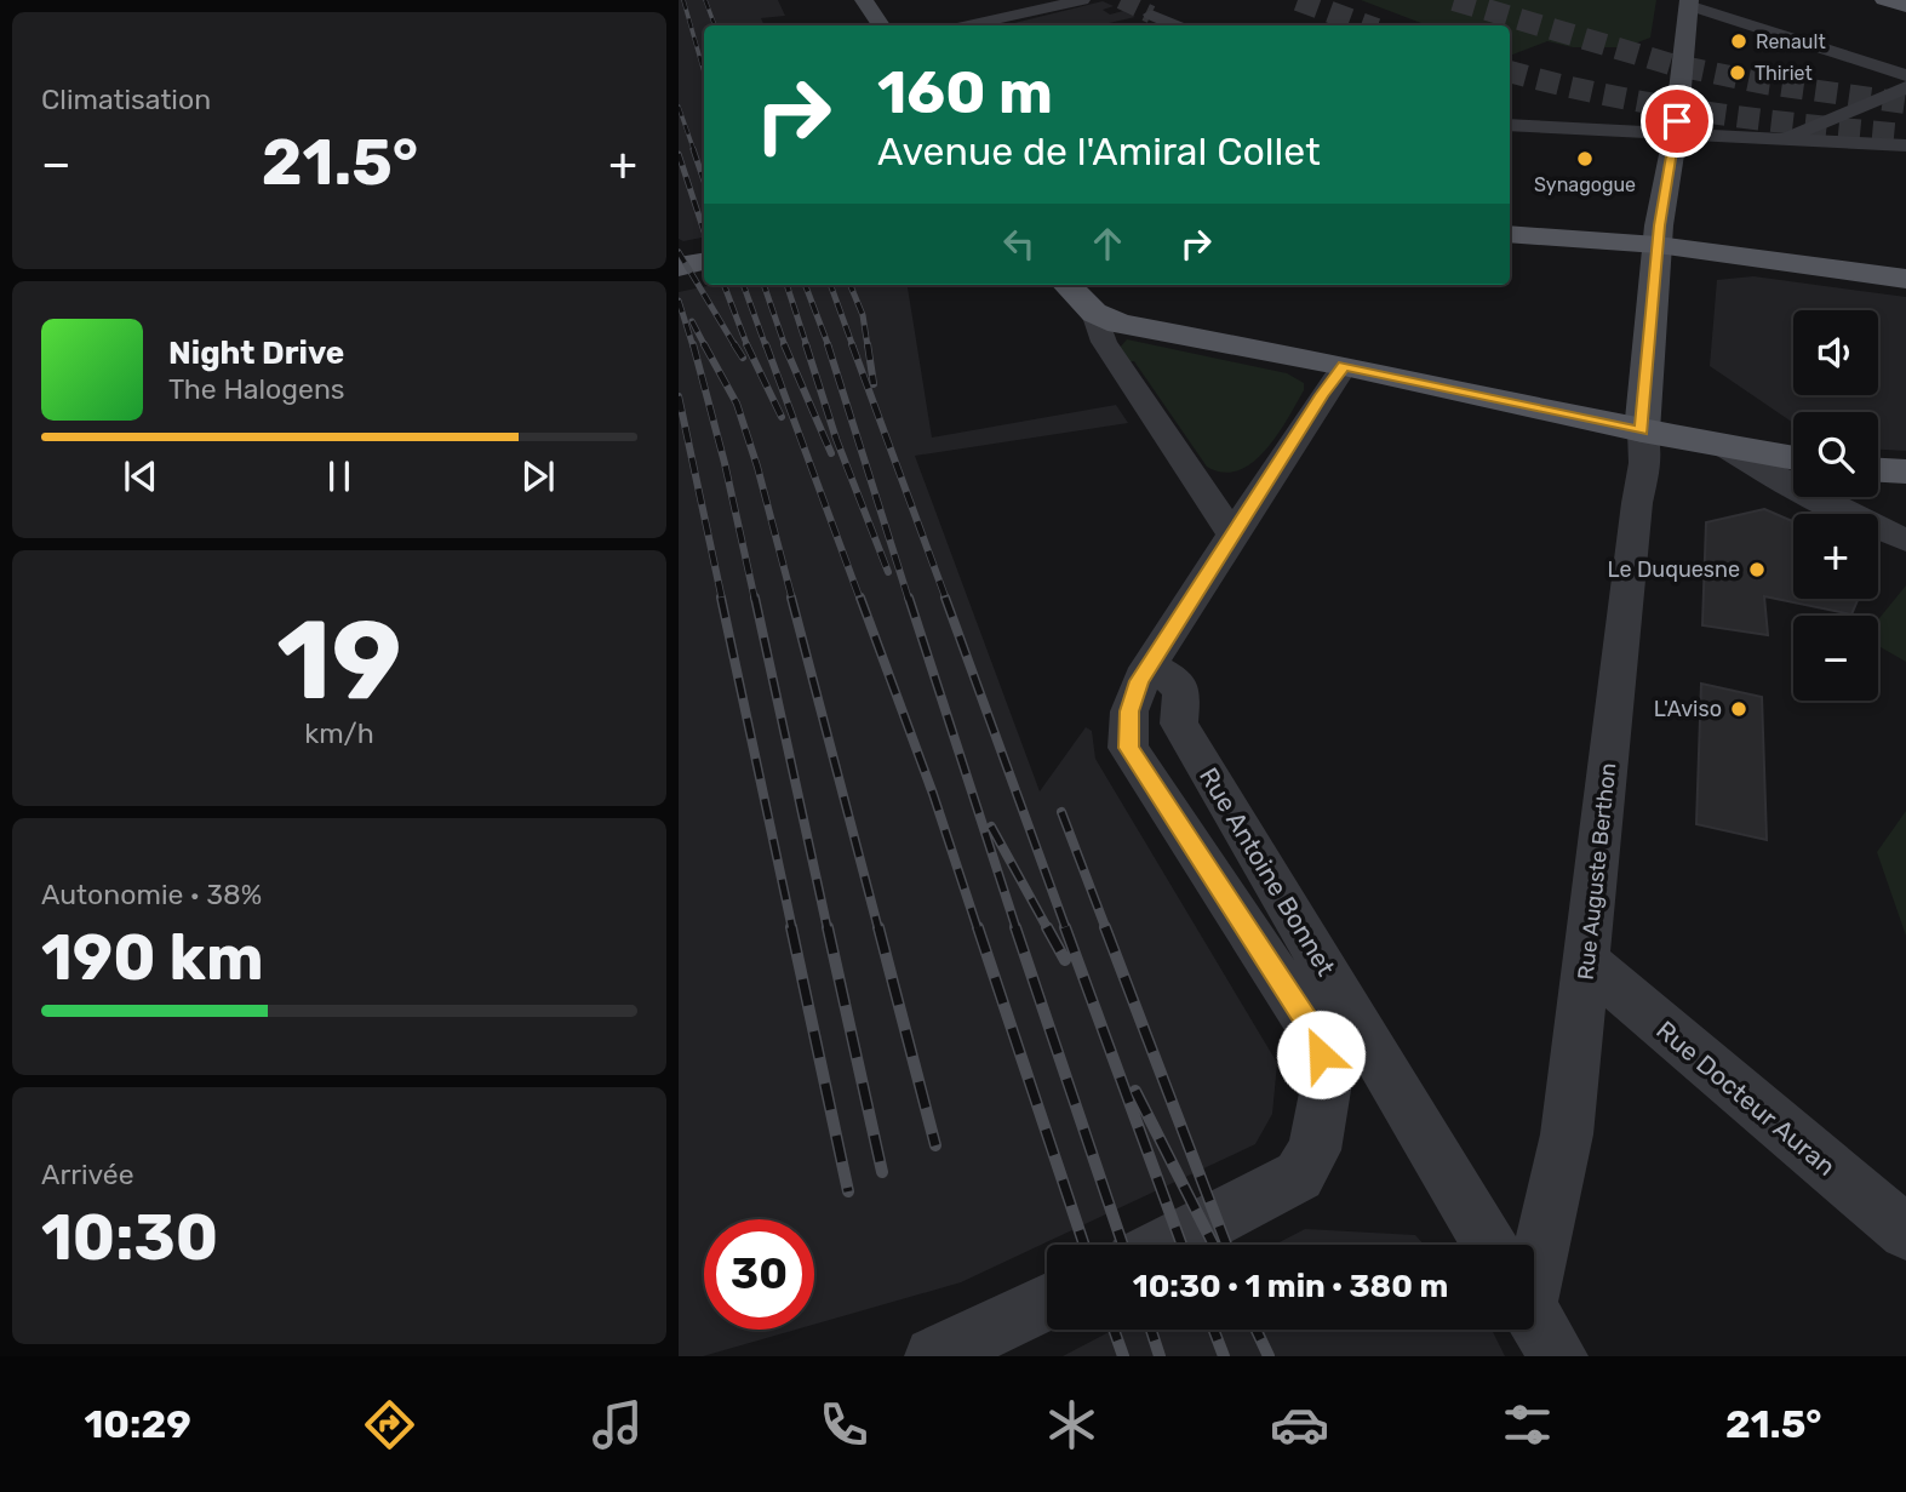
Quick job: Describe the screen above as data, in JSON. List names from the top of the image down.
{
  "streets": {
    "street": ["Rue Antoine Bonnet", "Rue Auguste Berthon", "Rue Docteur Auran"]
  },
  "crossings": [
    ["Rue Auguste Berthon", "Rue Docteur Auran"]
  ],
  "places": [
    "Renault",
    "Thiriet",
    "Synagogue",
    "Le Duquesne",
    "L'Aviso"
  ],
  "page": {
    "tile": [
      "Climatisation",
      ["19", "km/h"],
      ["Autonomie · 38%", "190 km"],
      ["Arrivée", "10:30"]
    ],
    "turn": ["160 m", "Avenue de l'Amiral Collet"],
    "heat": ["−", "21.5°", "+"],
    "map_buttons": ["+", "−"],
    "song": ["Night Drive", "The Halogens"],
    "limit": "30",
    "trip": "10:30 · 1 min · 380 m",
    "tabs": ["10:29", "21.5°"]
  }
}
